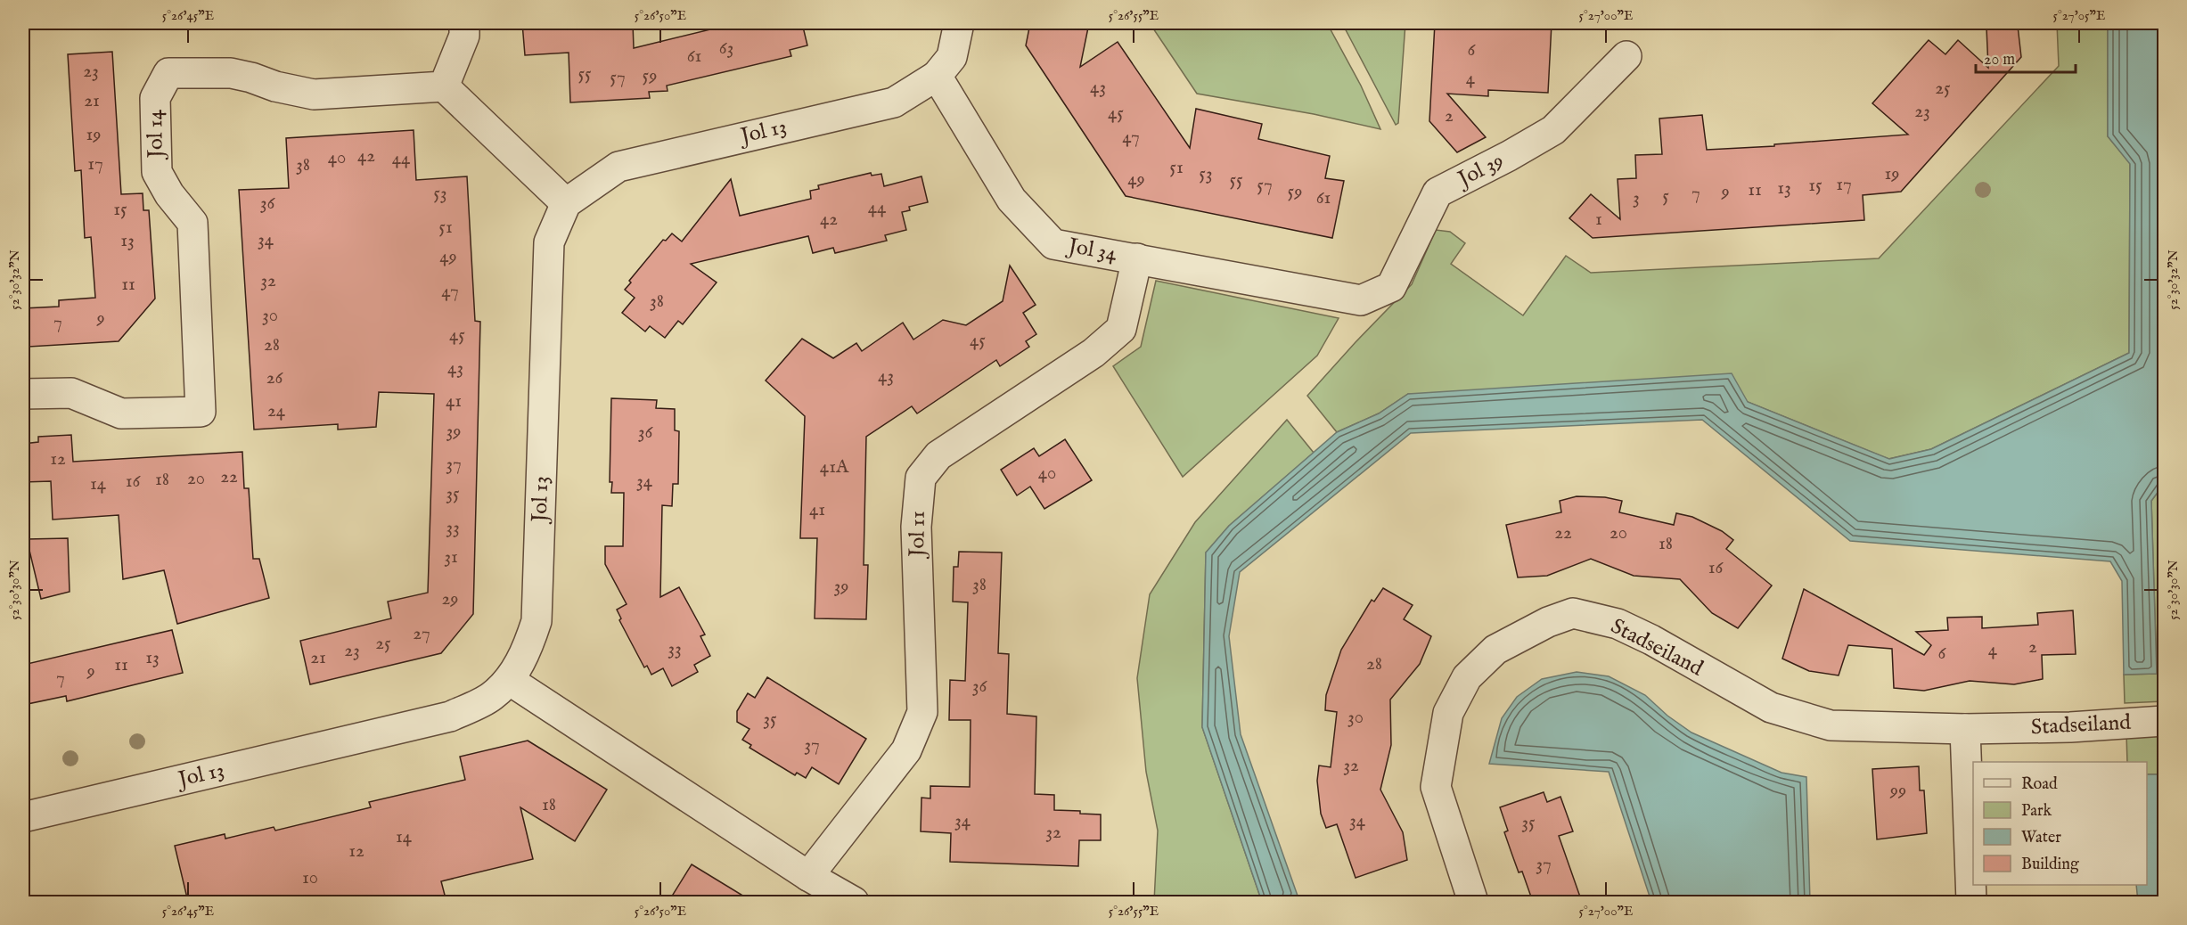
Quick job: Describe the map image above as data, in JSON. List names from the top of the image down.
{
  "streets": {
    "street": [
      "Jol 13",
      "Jol 14",
      "Jol 39",
      "Jol 34",
      "Jol 11",
      "Stadseiland"
    ]
  },
  "crossings": [
    ["Jol 13", "Jol 34"],
    ["Jol 39", "Jol 34"],
    ["Jol 34", "Jol 11"]
  ],
  "house_numbers": [
    "63",
    "6",
    "61",
    "23",
    "55",
    "59",
    "57",
    "4",
    "43",
    "25",
    "21",
    "23",
    "45",
    "2",
    "19",
    "47",
    "42",
    "40",
    "44",
    "17",
    "38",
    "51",
    "53",
    "19",
    "49",
    "55",
    "17",
    "57",
    "15",
    "13",
    "11",
    "59",
    "9",
    "53",
    "7",
    "5",
    "61",
    "3",
    "36",
    "44",
    "15",
    "42",
    "1",
    "51",
    "34",
    "13",
    "49",
    "32",
    "11",
    "47",
    "38",
    "30",
    "9",
    "7",
    "45",
    "45",
    "28",
    "43",
    "43",
    "26",
    "41",
    "24",
    "39",
    "36",
    "12",
    "37",
    "41A",
    "40",
    "22",
    "20",
    "18",
    "16",
    "34",
    "14",
    "35",
    "41",
    "33",
    "22",
    "20",
    "18",
    "31",
    "16",
    "38",
    "39",
    "29",
    "27",
    "25",
    "2",
    "33",
    "4",
    "23",
    "6",
    "13",
    "21",
    "28",
    "11",
    "9",
    "7",
    "36",
    "30",
    "35",
    "37",
    "32",
    "99",
    "18",
    "34",
    "34",
    "35",
    "32",
    "14",
    "12",
    "37",
    "10"
  ],
  "legend": [
    "Road",
    "Park",
    "Water",
    "Building"
  ],
  "scale_bar": "20 m",
  "coordinates": [
    "5°26'45\"E",
    "5°26'50\"E",
    "5°26'55\"E",
    "5°27'00\"E",
    "5°27'05\"E",
    "52°30'32\"N",
    "52°30'30\"N"
  ]
}
